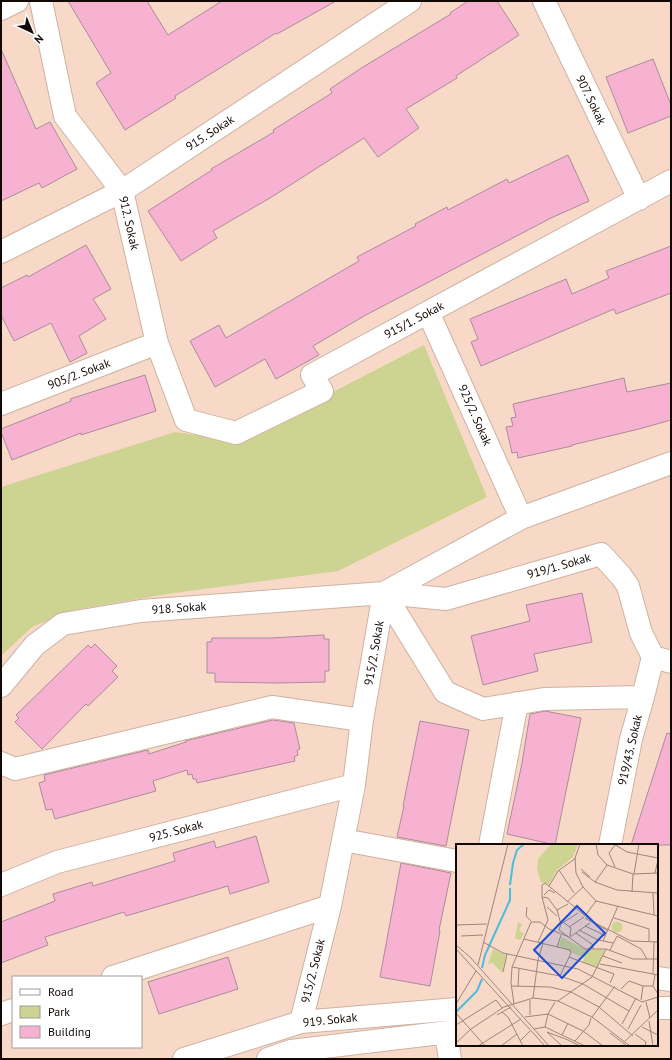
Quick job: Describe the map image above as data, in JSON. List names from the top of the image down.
{
  "streets": {
    "street": [
      "907. Sokak",
      "915. Sokak",
      "912. Sokak",
      "915/1. Sokak",
      "905/2. Sokak",
      "925/2. Sokak",
      "919/1. Sokak",
      "918. Sokak",
      "915/2. Sokak",
      "919/43. Sokak",
      "925. Sokak",
      "919. Sokak"
    ]
  },
  "crossings": [
    ["907. Sokak", "915/1. Sokak"],
    ["915. Sokak", "912. Sokak"],
    ["912. Sokak", "915/1. Sokak"],
    ["912. Sokak", "905/2. Sokak"],
    ["915/1. Sokak", "925/2. Sokak"],
    ["919/1. Sokak", "918. Sokak"],
    ["919/1. Sokak", "915/2. Sokak"],
    ["919/1. Sokak", "919/43. Sokak"],
    ["918. Sokak", "915/2. Sokak"],
    ["915/2. Sokak", "925. Sokak"],
    ["915/2. Sokak", "919. Sokak"]
  ],
  "legend": ["Road", "Park", "Building"],
  "north": "bottom right"
}
